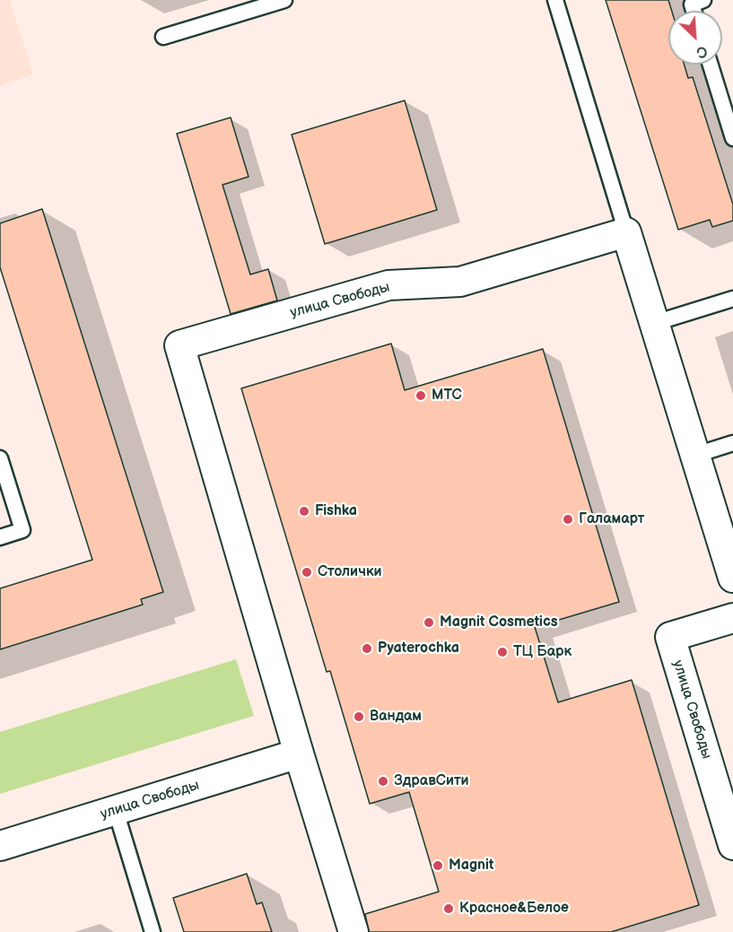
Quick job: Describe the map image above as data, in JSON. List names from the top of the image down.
{
  "streets": {
    "street": ["улица Свободы"]
  },
  "places": [
    "МТС",
    "Fishka",
    "Галамарт",
    "Столички",
    "Magnit Cosmetics",
    "Pyaterochka",
    "ТЦ Барк",
    "Вандам",
    "ЗдравСити",
    "Magnit",
    "Красное&Белое"
  ],
  "north": "bottom right"
}
